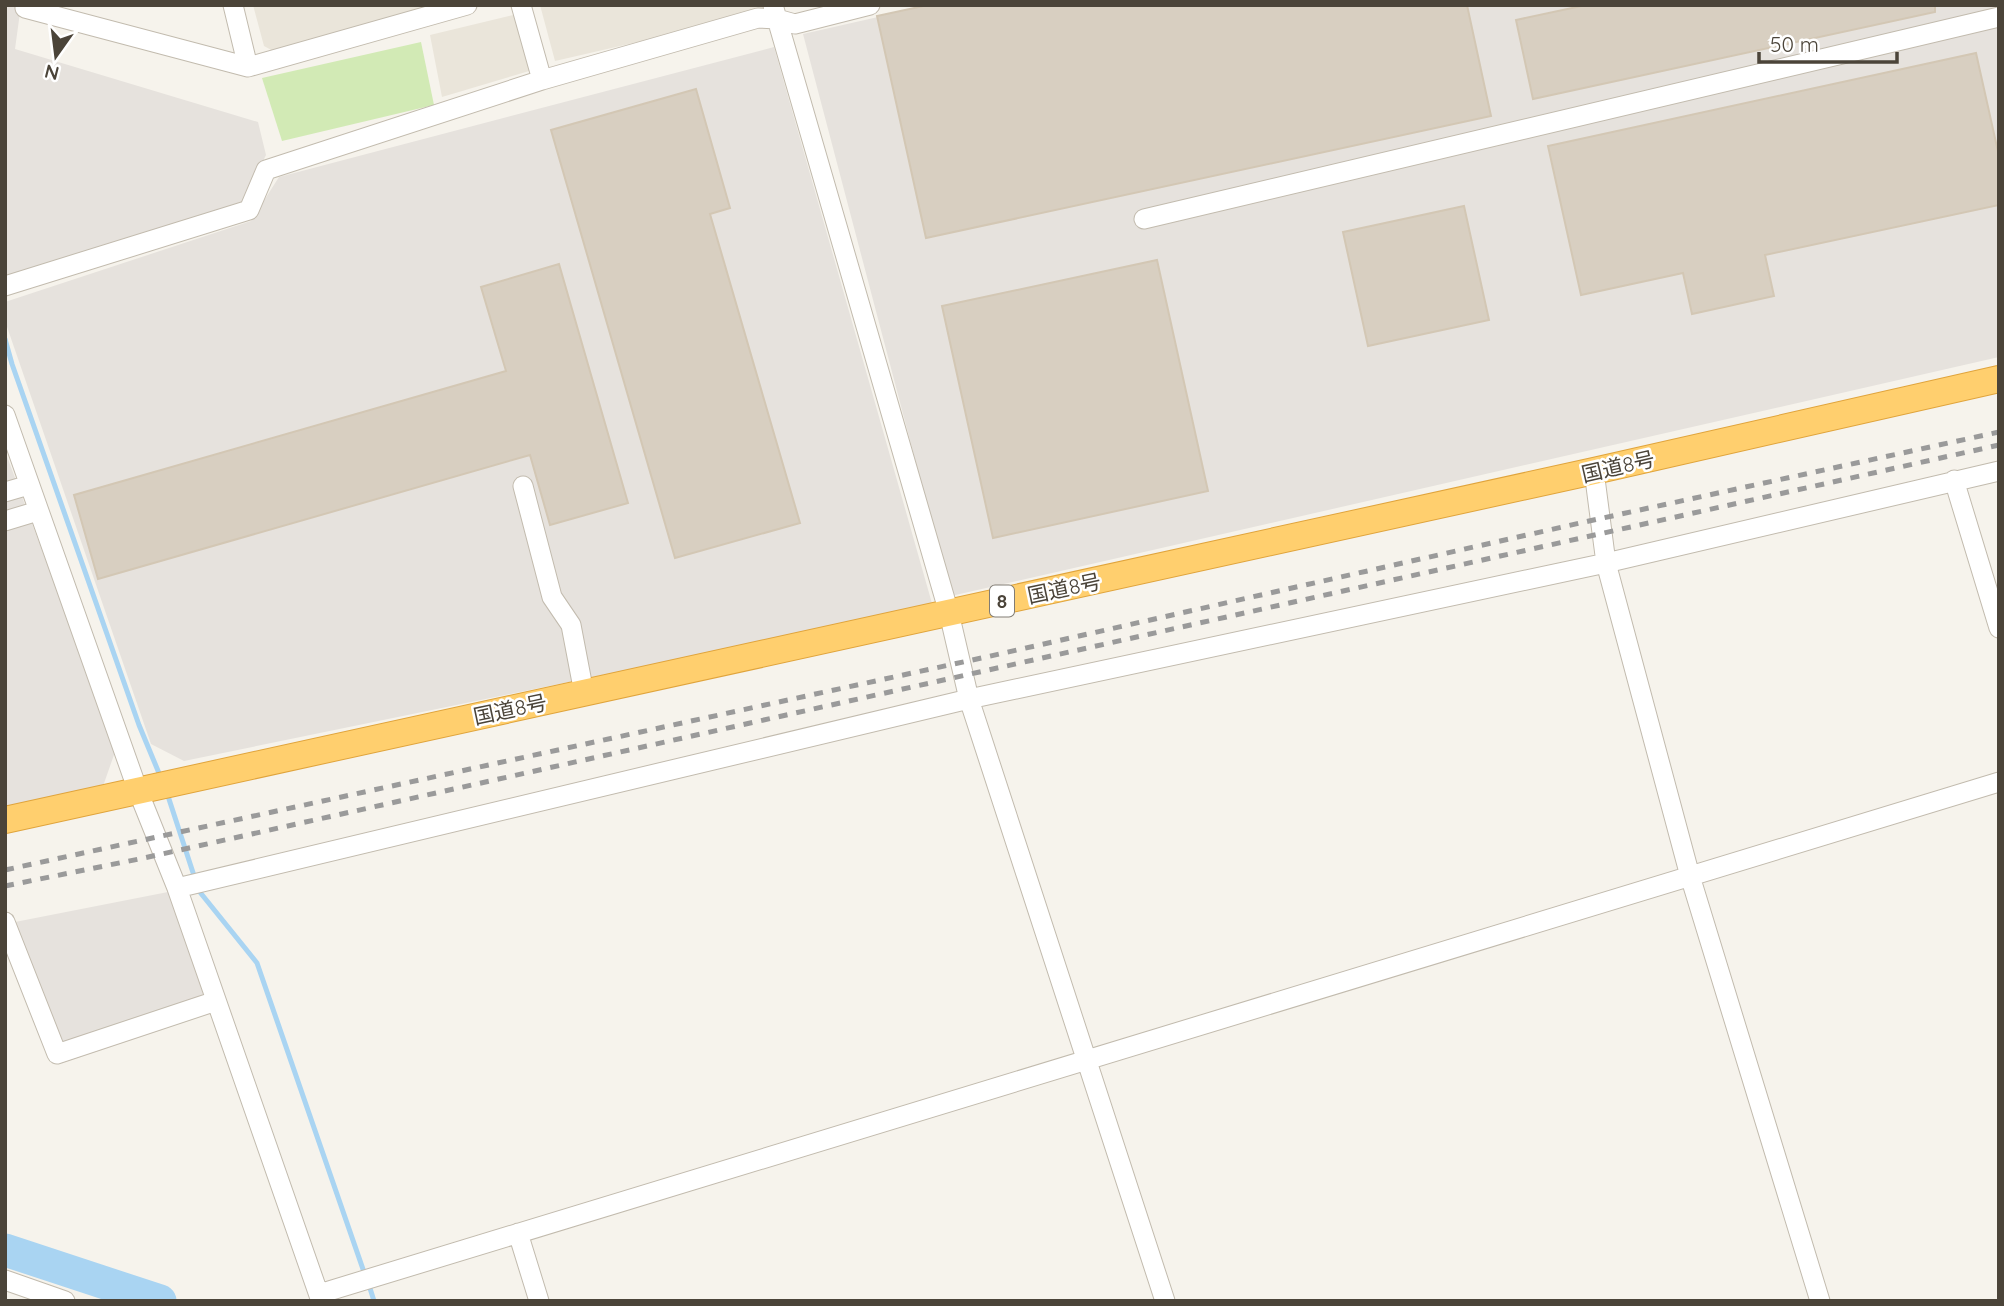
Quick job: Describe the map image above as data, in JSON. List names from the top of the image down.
{
  "streets": {
    "highway": ["国道8号", "8"]
  },
  "scale_bar": "50 m",
  "north": "bottom"
}
